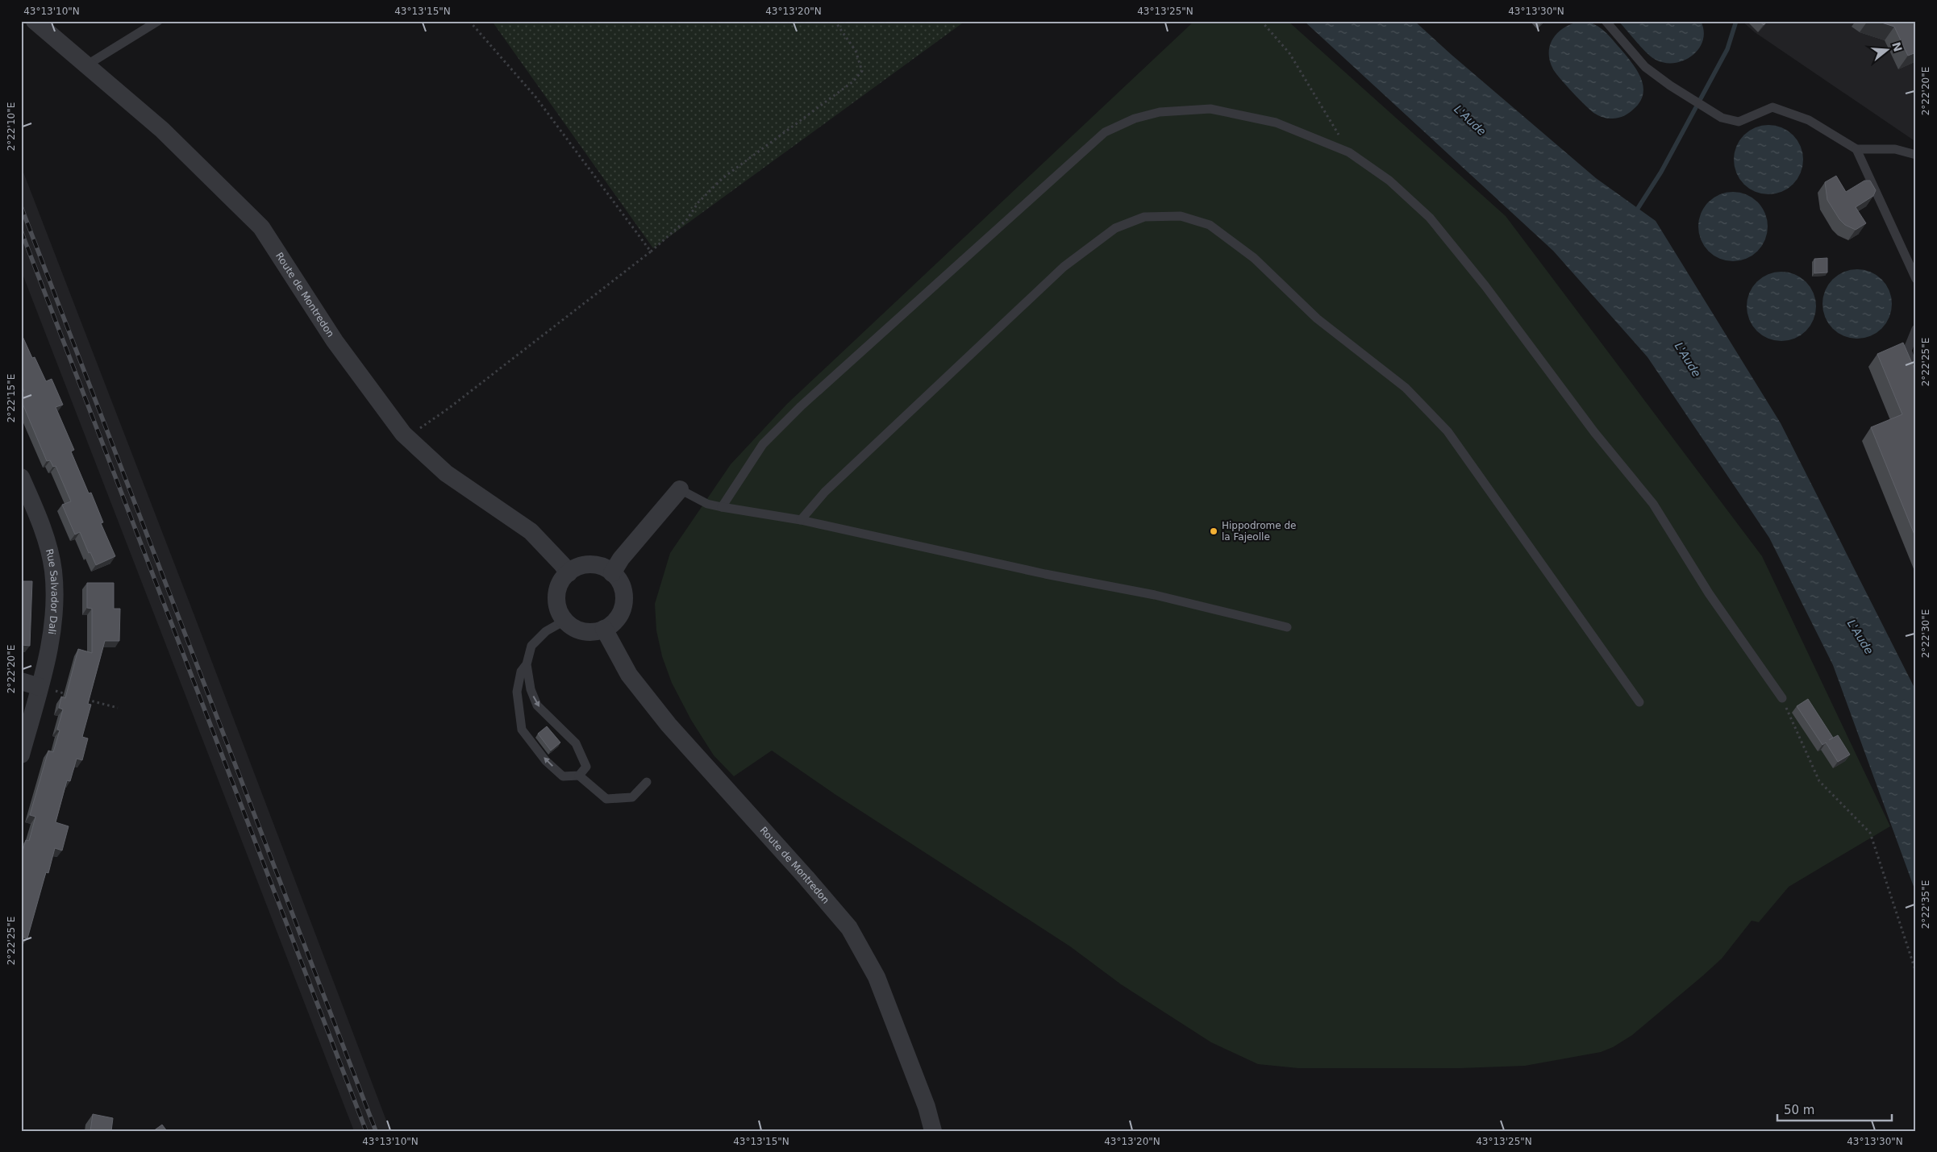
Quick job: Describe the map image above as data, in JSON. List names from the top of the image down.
{
  "streets": {
    "street": ["Route de Montredon", "Rue Salvador Dali"]
  },
  "water": ["L'Aude"],
  "places": ["Hippodrome de la Fajeolle"],
  "scale_bar": "50 m",
  "north": "right",
  "coordinates": [
    "43°13'10\"N",
    "43°13'15\"N",
    "43°13'20\"N",
    "43°13'25\"N",
    "43°13'30\"N",
    "2°22'20\"E",
    "2°22'10\"E",
    "2°22'25\"E",
    "2°22'15\"E",
    "2°22'30\"E",
    "2°22'35\"E"
  ]
}
